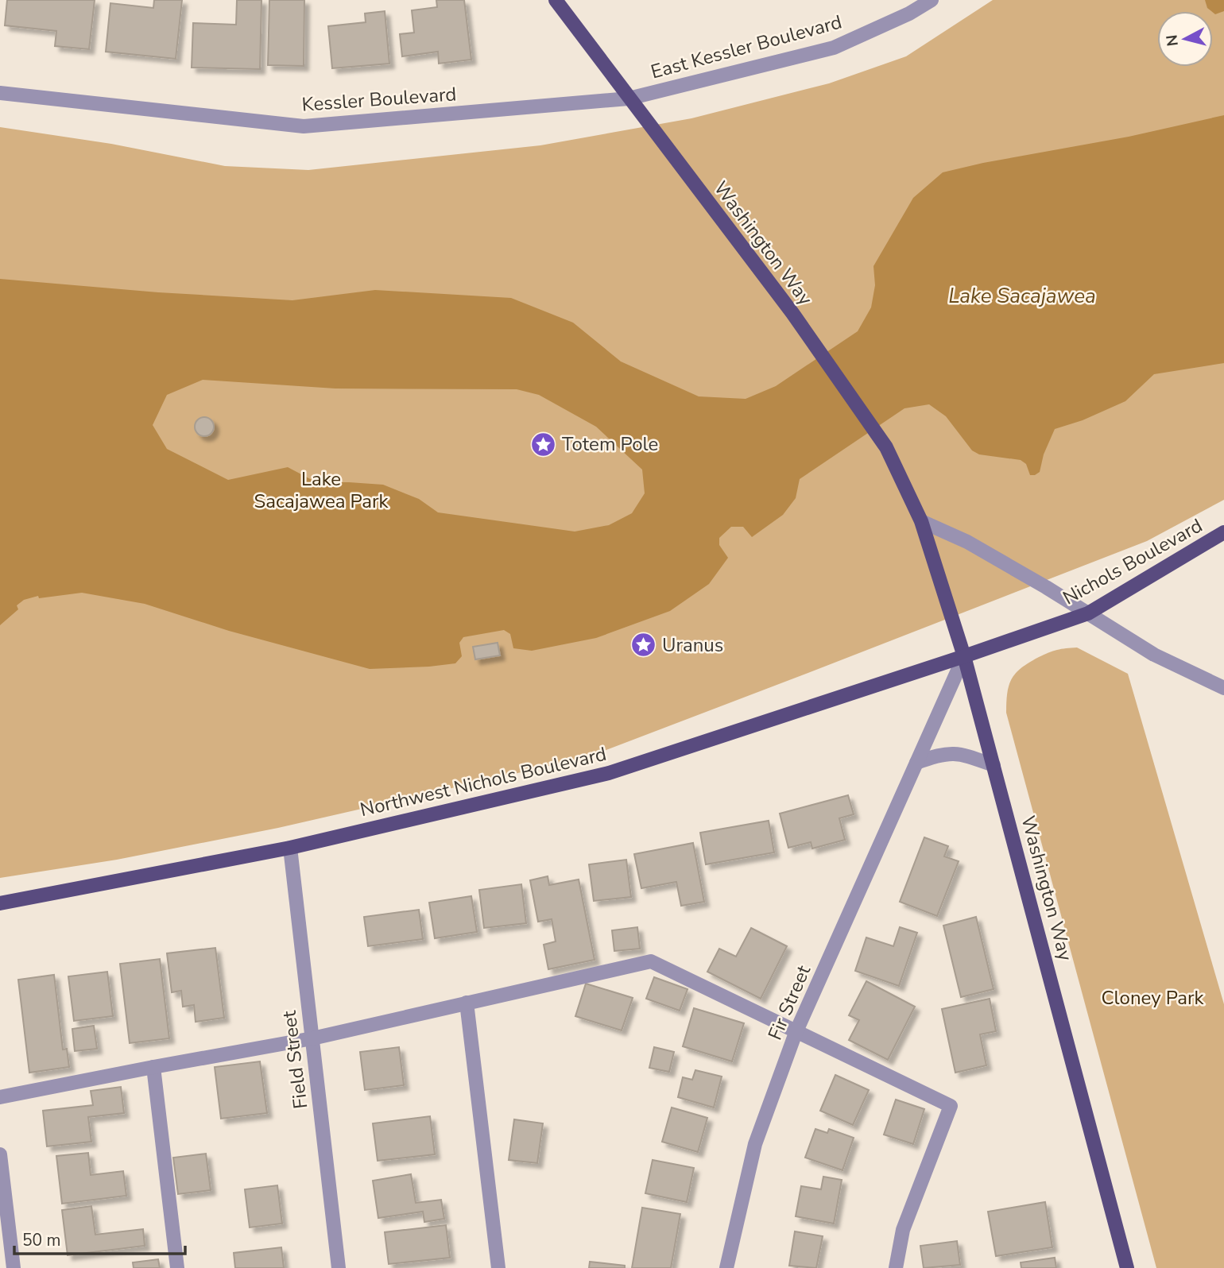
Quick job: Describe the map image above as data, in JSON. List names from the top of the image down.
{
  "streets": {
    "main road": ["Washington Way", "Nichols Boulevard", "Northwest Nichols Boulevard"],
    "street": [
      "East Kessler Boulevard",
      "Kessler Boulevard",
      "Fir Street",
      "Field Street"
    ]
  },
  "crossings": [
    ["East Kessler Boulevard", "Kessler Boulevard"],
    ["East Kessler Boulevard", "Washington Way"],
    ["Kessler Boulevard", "Washington Way"],
    ["Washington Way", "Nichols Boulevard"],
    ["Washington Way", "Northwest Nichols Boulevard"],
    ["Washington Way", "Fir Street"],
    ["Nichols Boulevard", "Northwest Nichols Boulevard"],
    ["Nichols Boulevard", "Fir Street"],
    ["Northwest Nichols Boulevard", "Fir Street"],
    ["Northwest Nichols Boulevard", "Field Street"]
  ],
  "water": ["Lake Sacajawea"],
  "parks": ["Lake Sacajawea Park", "Cloney Park"],
  "places": {
    "place": ["Totem Pole", "Uranus"]
  },
  "scale_bar": "50 m",
  "north": "left"
}
